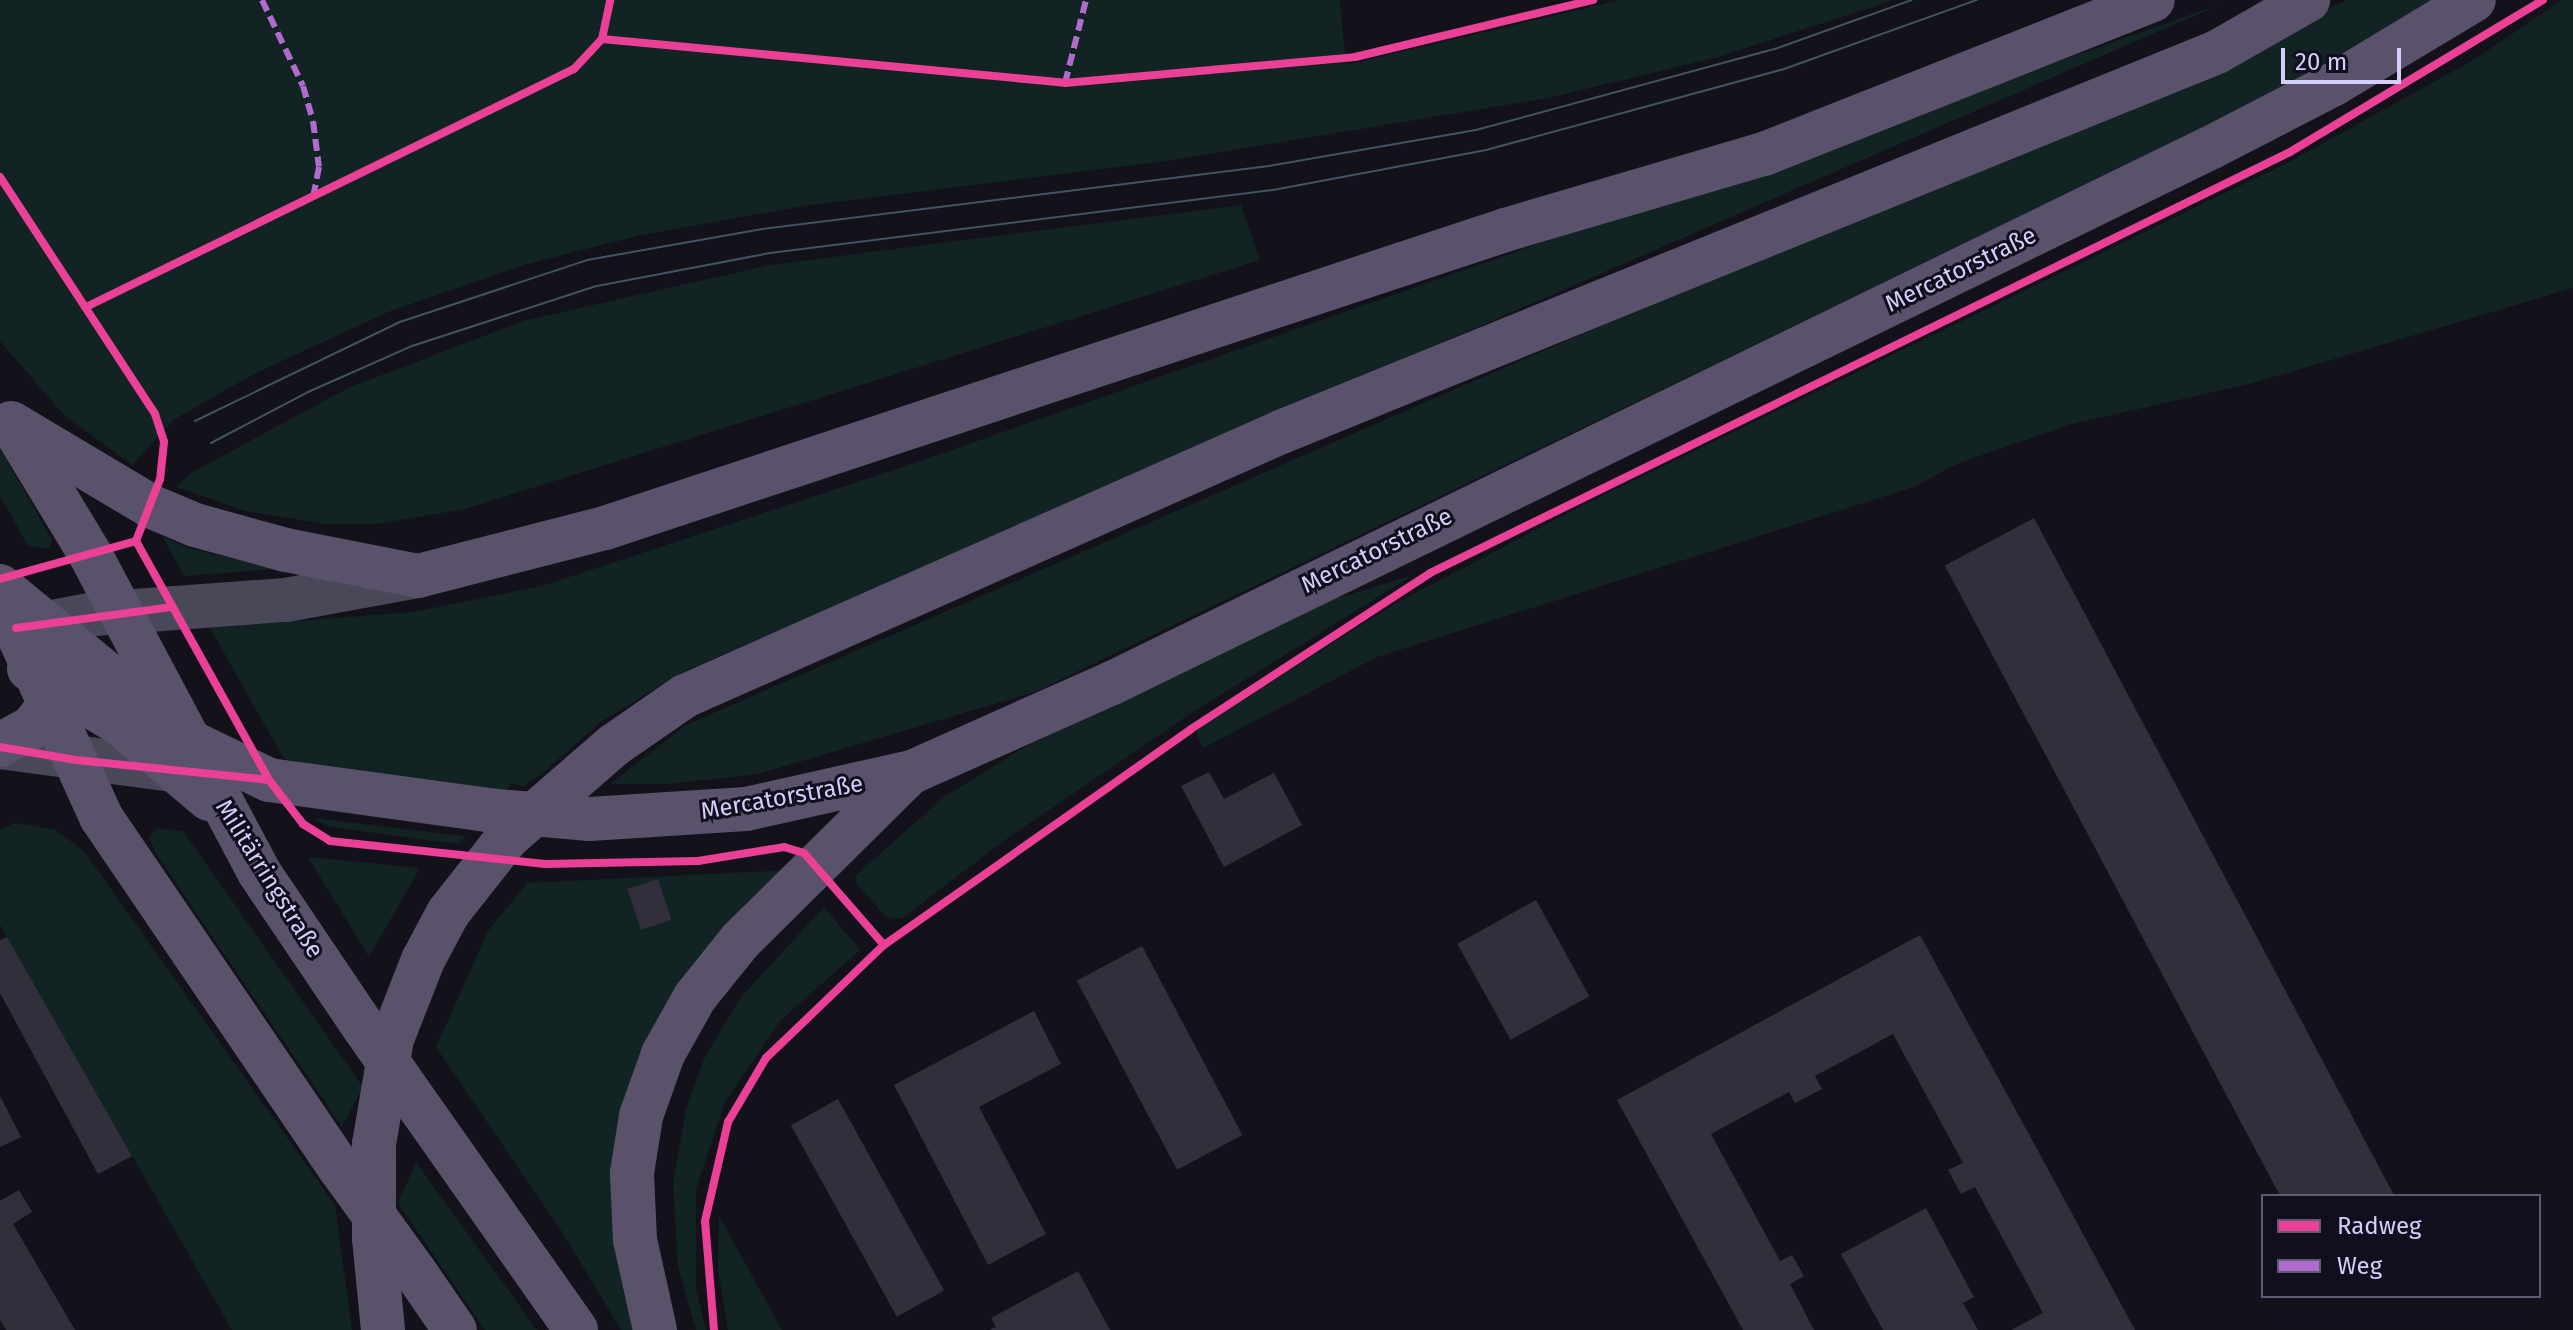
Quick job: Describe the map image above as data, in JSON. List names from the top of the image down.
{
  "streets": {
    "main road": ["Mercatorstraße", "Militärringstraße"]
  },
  "crossings": [
    ["Mercatorstraße", "Militärringstraße"]
  ],
  "legend": ["Radweg", "Weg"],
  "scale_bar": "20 m"
}
